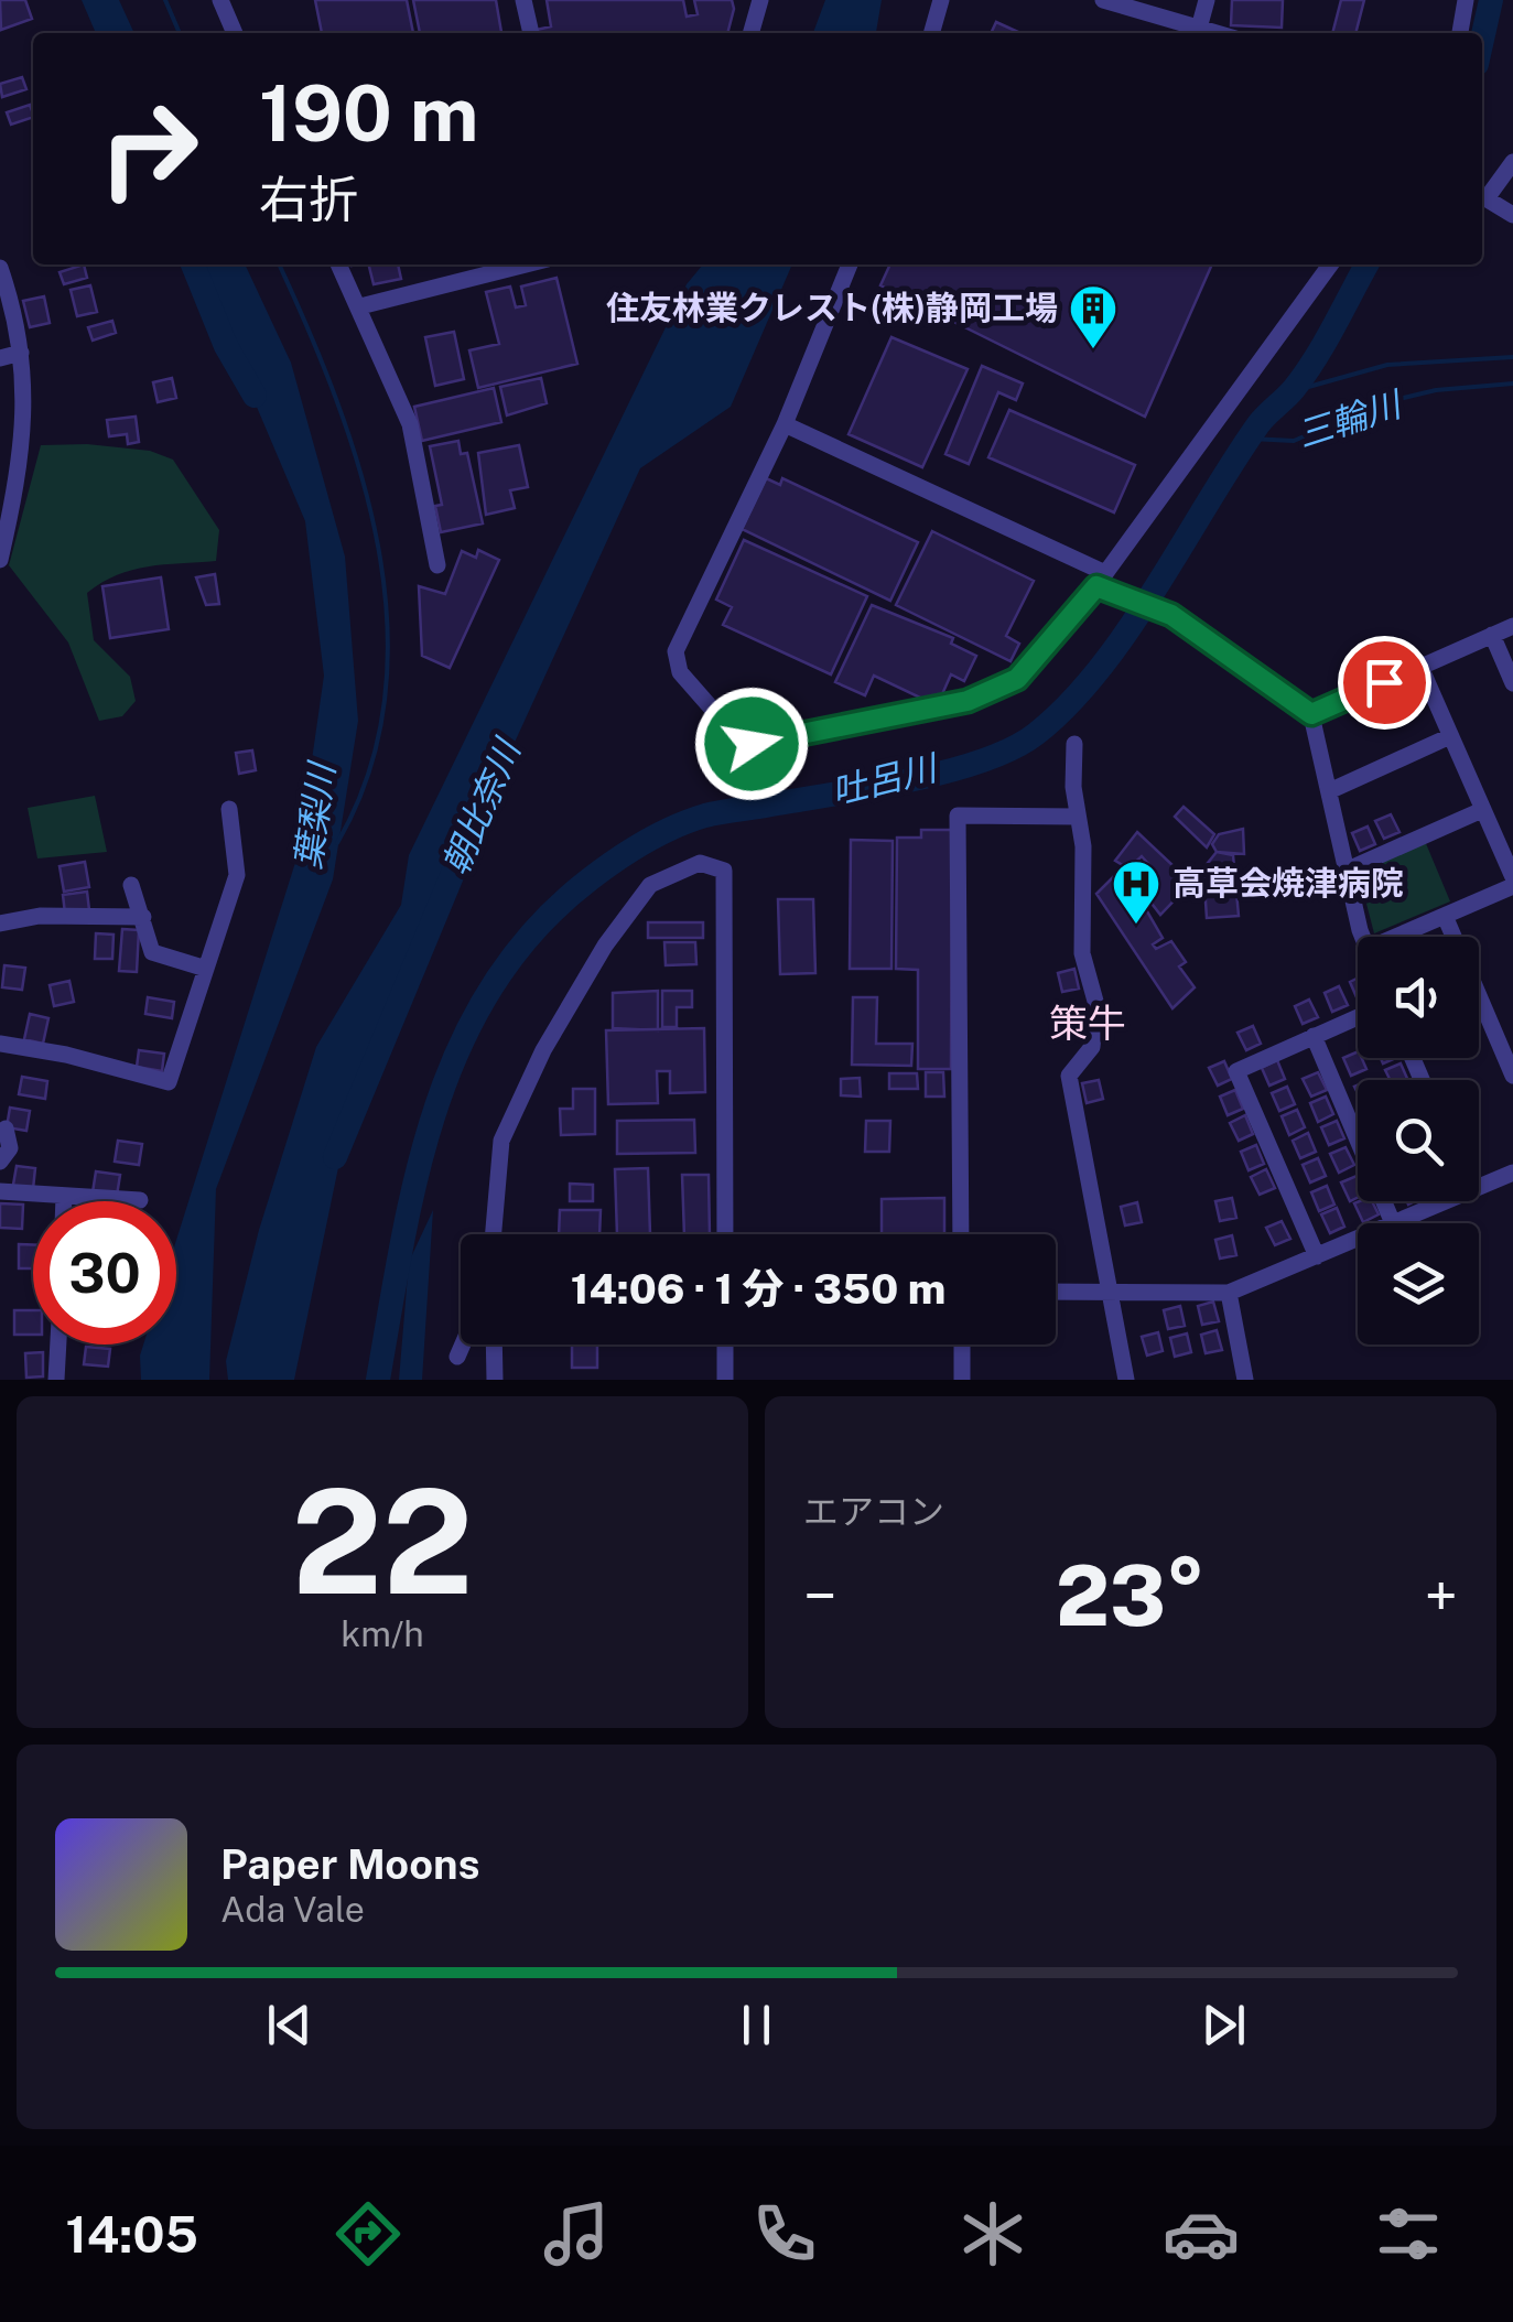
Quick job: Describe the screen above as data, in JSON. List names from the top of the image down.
{
  "districts": ["策牛"],
  "water": [
    "三輪川",
    "吐呂川",
    "朝比奈川",
    "葉梨川"
  ],
  "places": {
    "building": ["住友林業クレスト(株)静岡工場"],
    "hospital": ["高草会焼津病院"]
  },
  "page": {
    "turn": ["190 m", "右折"],
    "limit": "30",
    "trip": "14:06 · 1 分 · 350 m",
    "tile": [
      ["22", "km/h"],
      "エアコン"
    ],
    "heat": ["−", "23°", "+"],
    "song": ["Paper Moons", "Ada Vale"],
    "tabs": "14:05"
  }
}
